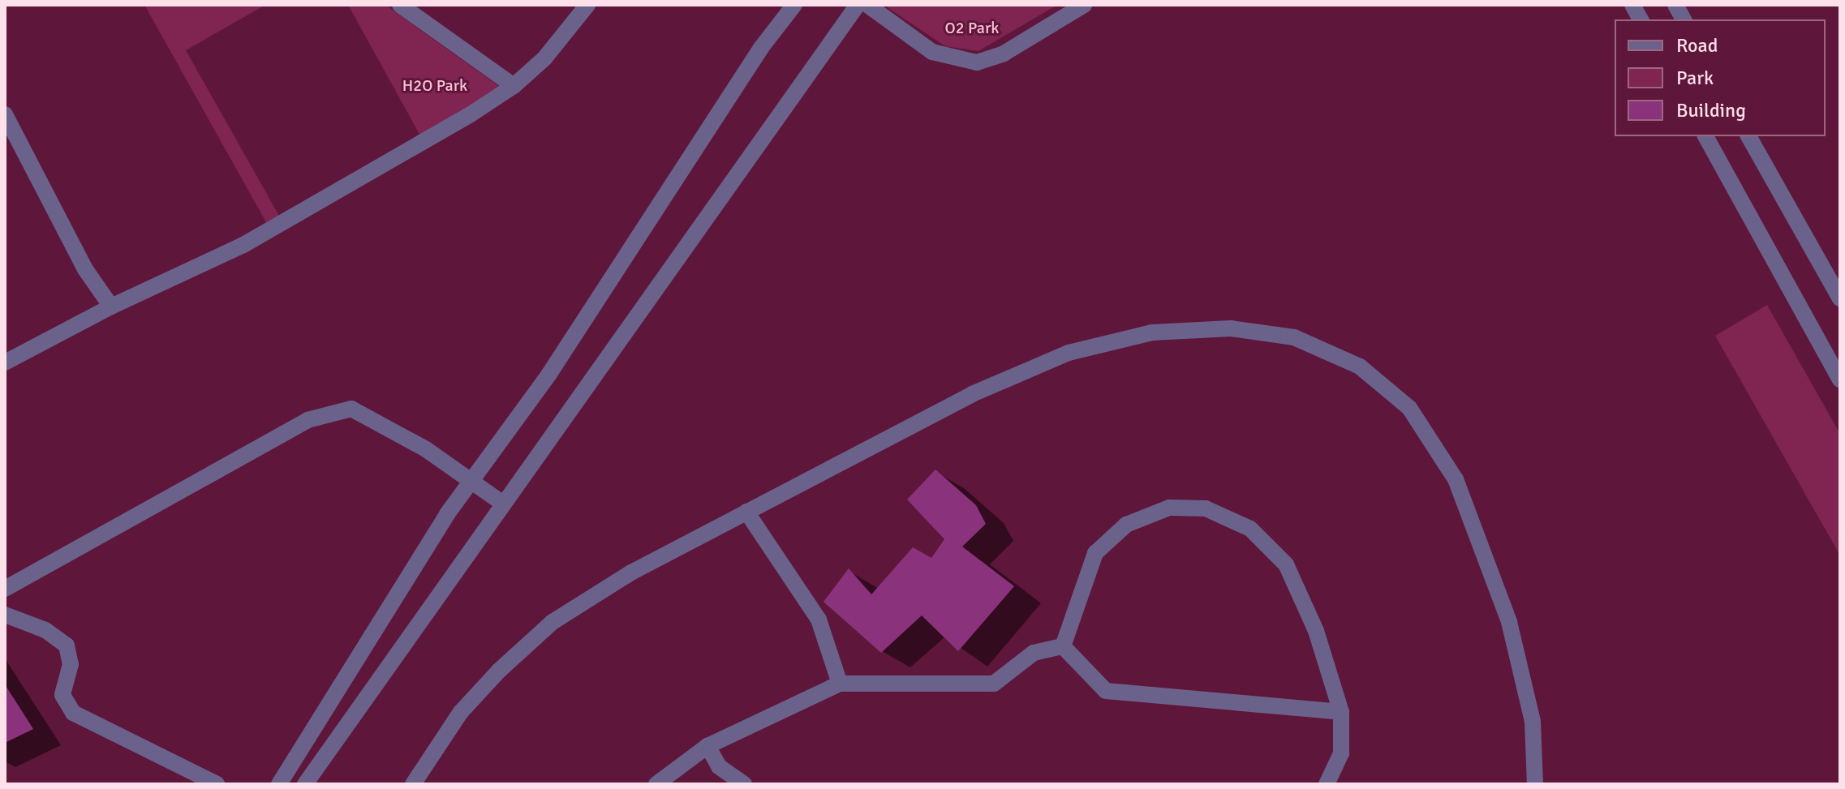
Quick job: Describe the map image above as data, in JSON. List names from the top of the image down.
{
  "parks": ["O2 Park", "H2O Park"],
  "legend": ["Road", "Park", "Building"]
}
